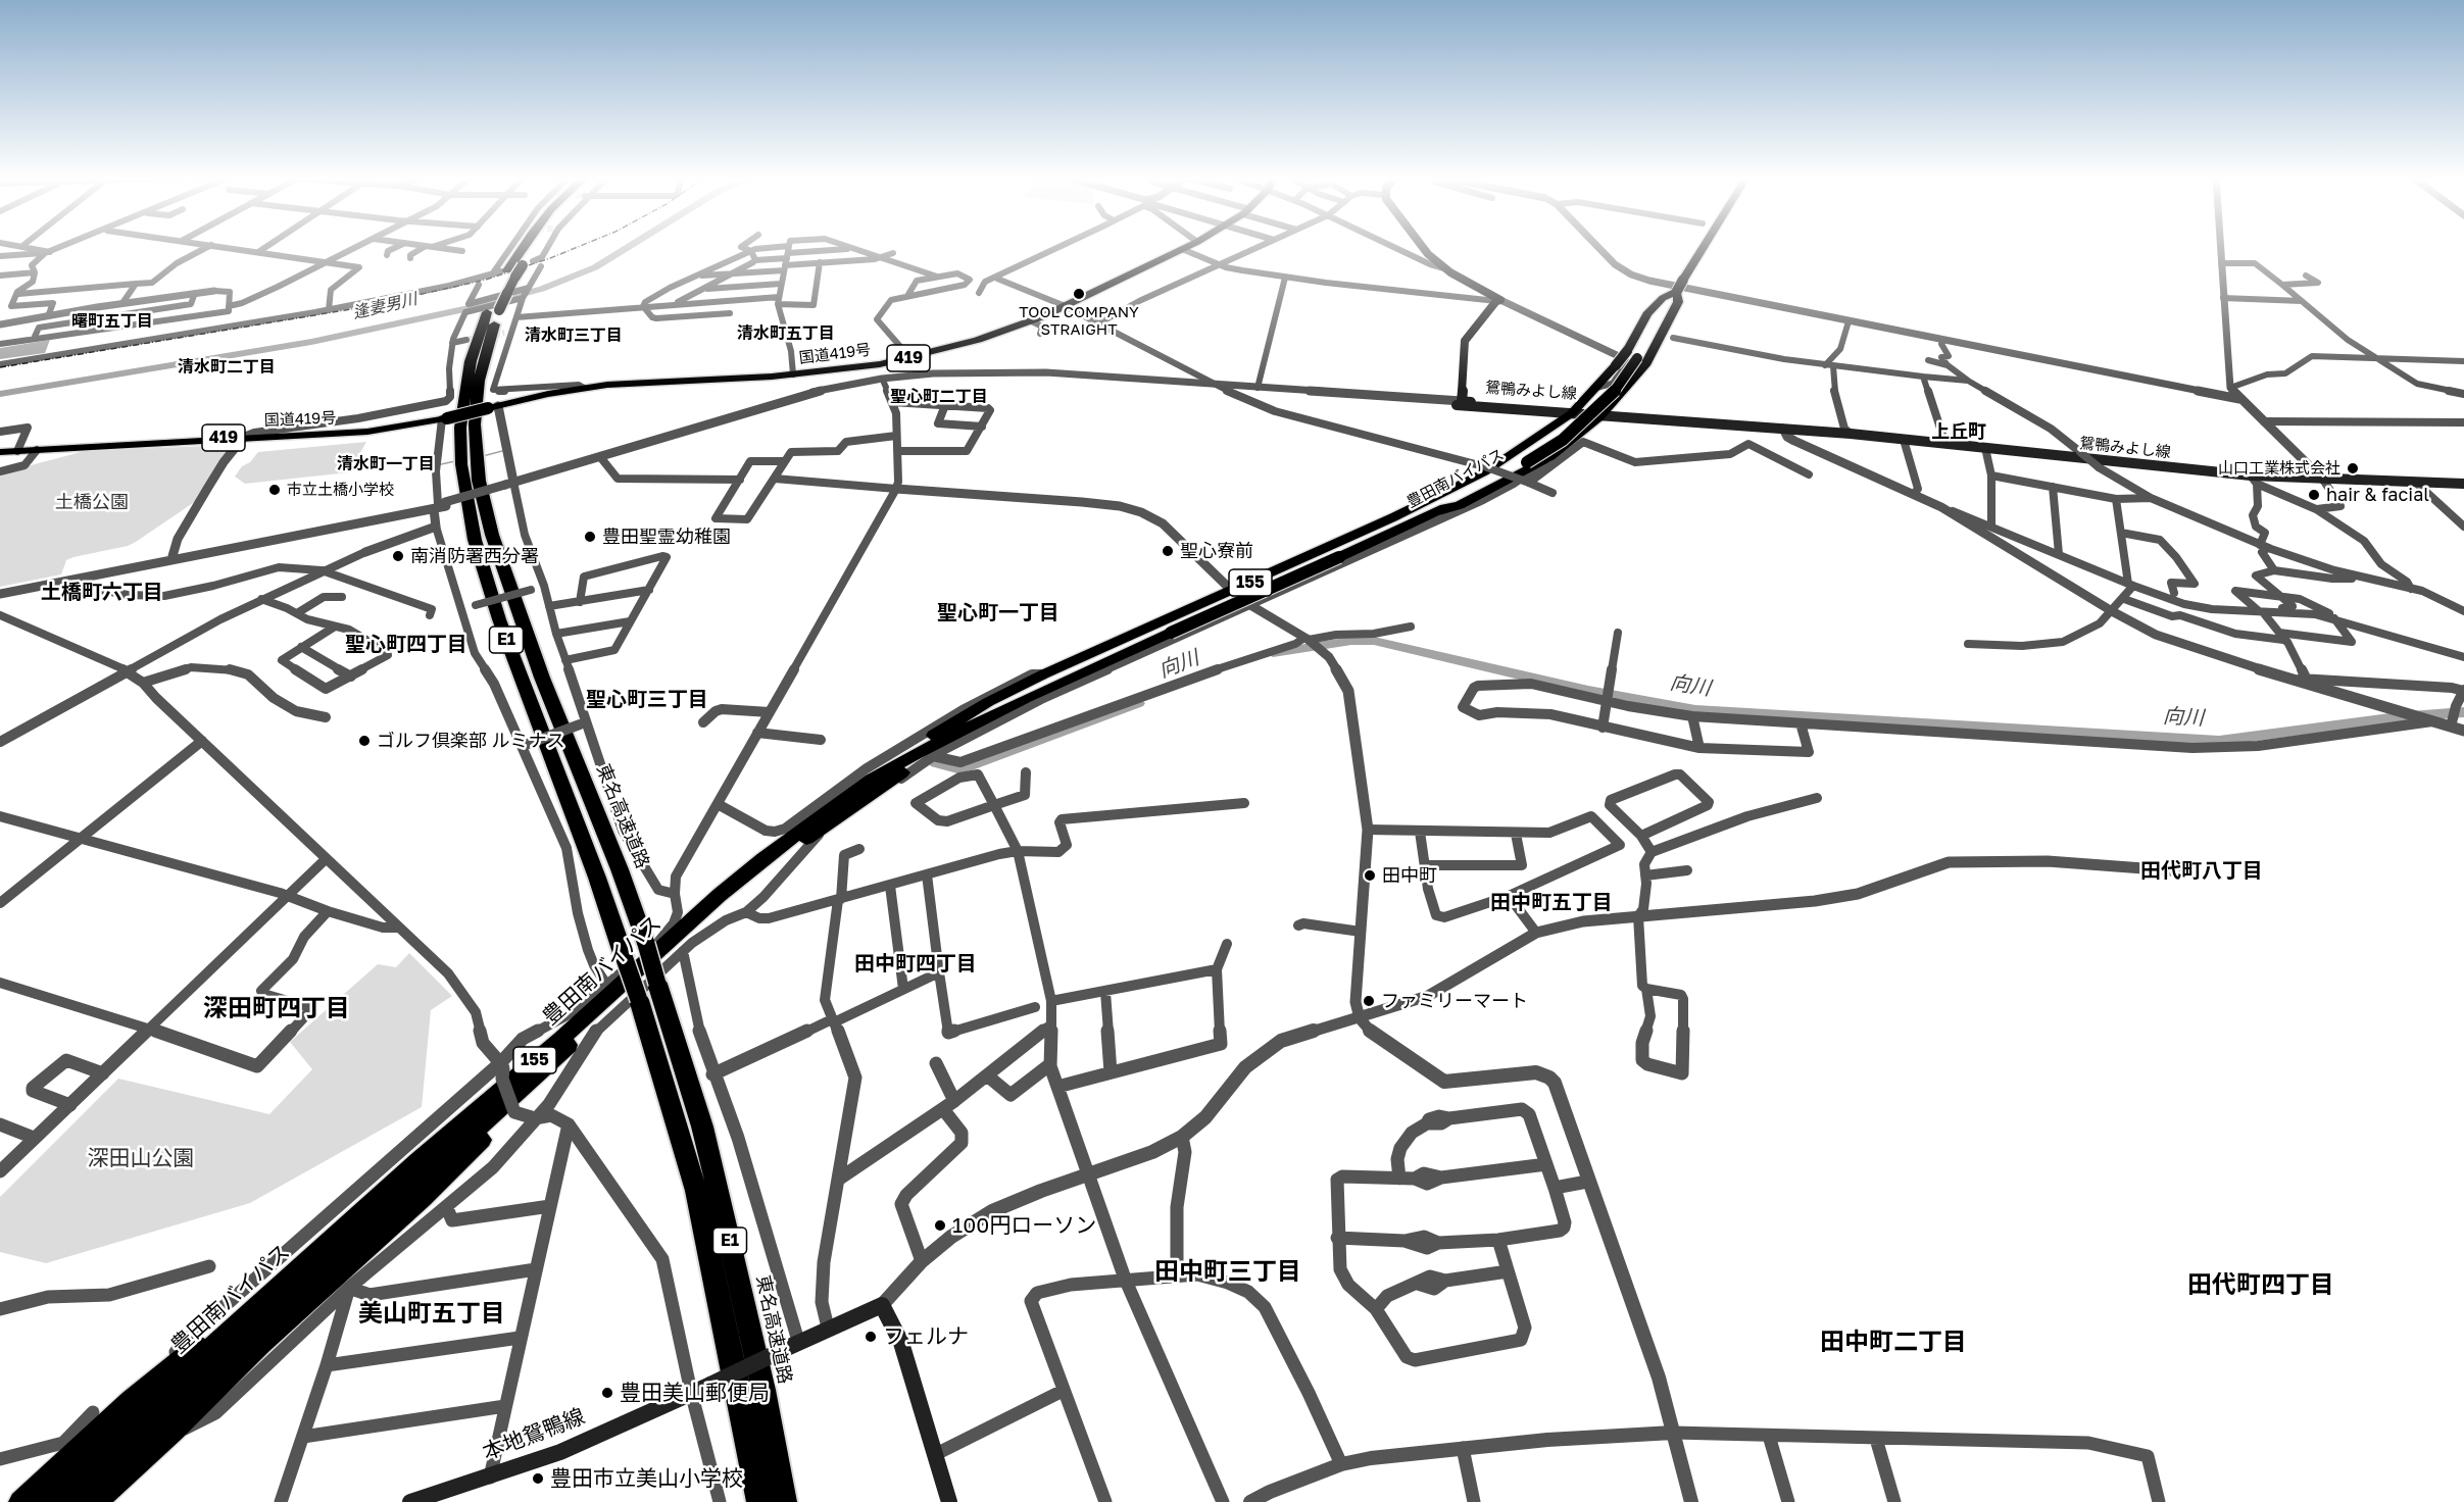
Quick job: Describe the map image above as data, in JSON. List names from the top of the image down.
{
  "streets": {
    "highway": [
      "国道419号",
      "419",
      "豊田南バイパス",
      "155",
      "E1",
      "東名高速道路"
    ],
    "main road": ["鴛鴨みよし線", "本地鴛鴨線"]
  },
  "crossings": [
    ["鴛鴨みよし線", "155"],
    ["豊田南バイパス", "155"]
  ],
  "districts": [
    "曙町五丁目",
    "清水町五丁目",
    "清水町三丁目",
    "清水町二丁目",
    "聖心町二丁目",
    "上丘町",
    "清水町一丁目",
    "土橋町六丁目",
    "聖心町一丁目",
    "聖心町四丁目",
    "聖心町三丁目",
    "田代町八丁目",
    "田中町五丁目",
    "田中町四丁目",
    "深田町四丁目",
    "田中町三丁目",
    "田代町四丁目",
    "美山町五丁目",
    "田中町二丁目"
  ],
  "water": ["逢妻男川", "向川"],
  "parks": ["土橋公園", "深田山公園"],
  "places": [
    "TOOL COMPANY STRAIGHT",
    "山口工業株式会社",
    "市立土橋小学校",
    "hair & facial",
    "豊田聖霊幼稚園",
    "聖心寮前",
    "南消防署西分署",
    "ゴルフ倶楽部 ルミナス",
    "田中町",
    "ファミリーマート",
    "100円ローソン",
    "フェルナ",
    "豊田美山郵便局",
    "豊田市立美山小学校"
  ]
}
